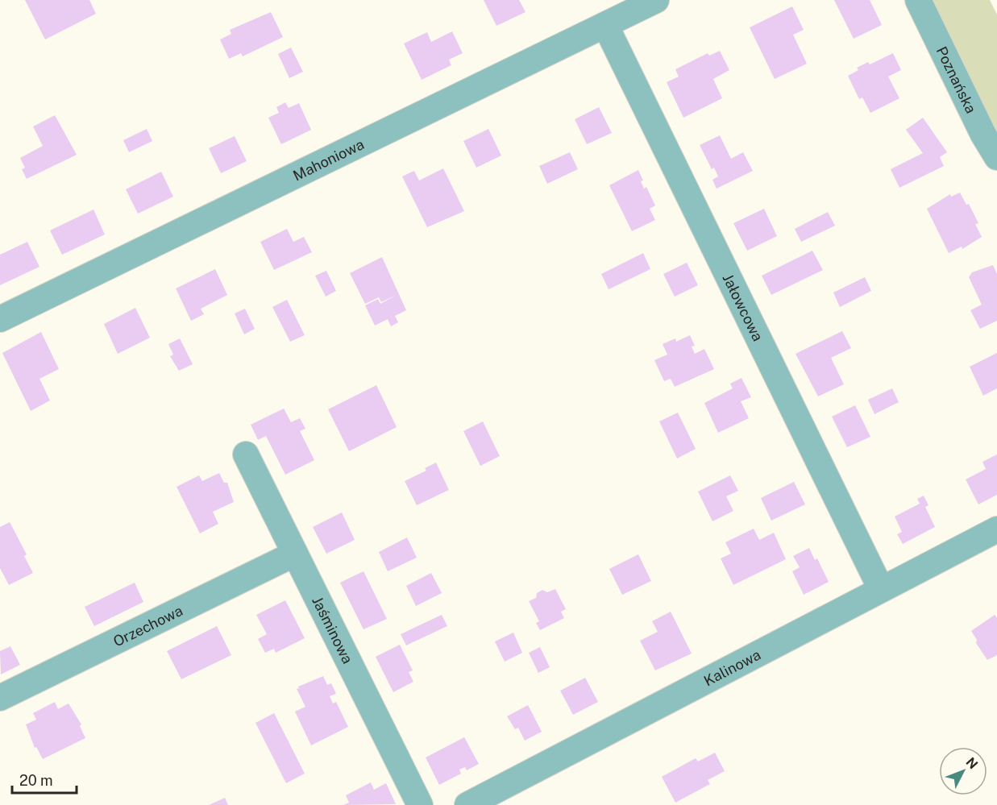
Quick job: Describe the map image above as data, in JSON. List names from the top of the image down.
{
  "streets": {
    "street": [
      "Poznańska",
      "Mahoniowa",
      "Jałowcowa",
      "Orzechowa",
      "Jaśminowa",
      "Kalinowa"
    ]
  },
  "crossings": [
    ["Mahoniowa", "Jałowcowa"],
    ["Jałowcowa", "Kalinowa"],
    ["Orzechowa", "Jaśminowa"]
  ],
  "scale_bar": "20 m",
  "north": "top right"
}
